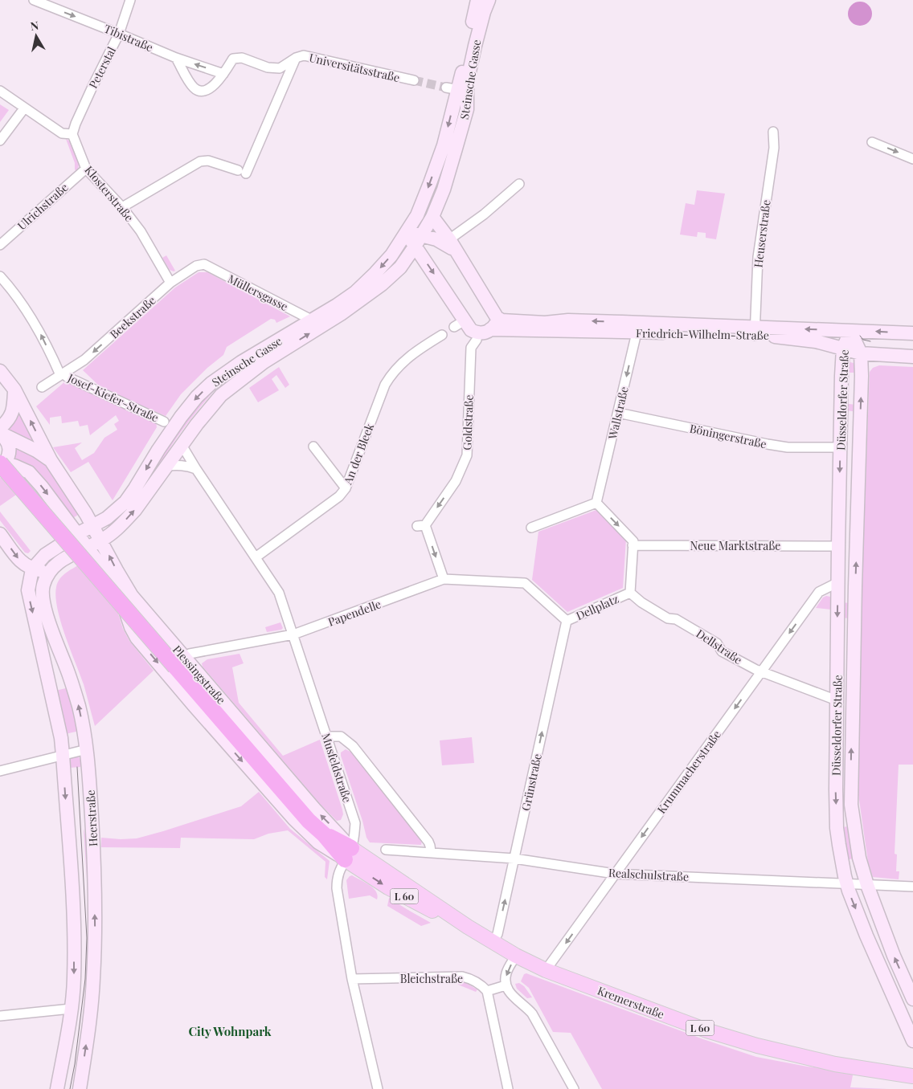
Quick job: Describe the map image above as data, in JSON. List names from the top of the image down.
{
  "streets": {
    "highway": ["Plessingstraße"],
    "main road": [
      "Steinsche Gasse",
      "Friedrich-Wilhelm-Straße",
      "Düsseldorfer Straße",
      "Heerstraße",
      "L 60",
      "Kremerstraße"
    ],
    "street": [
      "Tibistraße",
      "Peterstal",
      "Universitätsstraße",
      "Klosterstraße",
      "Ulrichstraße",
      "Heuserstraße",
      "Müllersgasse",
      "Beekstraße",
      "Josef-Kiefer-Straße",
      "Wallstraße",
      "Goldstraße",
      "Böningerstraße",
      "An der Bleek",
      "Neue Marktstraße",
      "Dellplatz",
      "Papendelle",
      "Dellstraße",
      "Musfeldstraße",
      "Krummacherstraße",
      "Grünstraße",
      "Realschulstraße",
      "Bleichstraße"
    ]
  },
  "crossings": [
    ["Tibistraße", "Peterstal"],
    ["Peterstal", "Klosterstraße"],
    ["Steinsche Gasse", "Müllersgasse"],
    ["Steinsche Gasse", "Plessingstraße"],
    ["Steinsche Gasse", "Musfeldstraße"],
    ["Steinsche Gasse", "Heerstraße"],
    ["Steinsche Gasse", "L 60"],
    ["Klosterstraße", "Ulrichstraße"],
    ["Klosterstraße", "Beekstraße"],
    ["Heuserstraße", "Friedrich-Wilhelm-Straße"],
    ["Müllersgasse", "Beekstraße"],
    ["Beekstraße", "Josef-Kiefer-Straße"],
    ["Friedrich-Wilhelm-Straße", "Düsseldorfer Straße"],
    ["Friedrich-Wilhelm-Straße", "Wallstraße"],
    ["Friedrich-Wilhelm-Straße", "Goldstraße"],
    ["Düsseldorfer Straße", "Böningerstraße"],
    ["Düsseldorfer Straße", "Neue Marktstraße"],
    ["Düsseldorfer Straße", "Dellstraße"],
    ["Düsseldorfer Straße", "Krummacherstraße"],
    ["Düsseldorfer Straße", "Realschulstraße"],
    ["Wallstraße", "Böningerstraße"],
    ["Goldstraße", "Papendelle"],
    ["An der Bleek", "Musfeldstraße"],
    ["Neue Marktstraße", "Dellplatz"],
    ["Dellplatz", "Papendelle"],
    ["Dellplatz", "Dellstraße"],
    ["Dellplatz", "Grünstraße"],
    ["Papendelle", "Plessingstraße"],
    ["Papendelle", "Musfeldstraße"],
    ["Dellstraße", "Krummacherstraße"],
    ["Plessingstraße", "Musfeldstraße"],
    ["Plessingstraße", "L 60"],
    ["Plessingstraße", "Kremerstraße"],
    ["Musfeldstraße", "L 60"],
    ["Musfeldstraße", "Bleichstraße"],
    ["Musfeldstraße", "Kremerstraße"],
    ["Krummacherstraße", "Realschulstraße"],
    ["Krummacherstraße", "Kremerstraße"],
    ["Grünstraße", "Realschulstraße"],
    ["Grünstraße", "Kremerstraße"],
    ["L 60", "Kremerstraße"]
  ],
  "one_way": [
    "Beekstraße",
    "Wallstraße",
    "Goldstraße",
    "Krummacherstraße",
    "Grünstraße"
  ],
  "districts": ["City Wohnpark"],
  "north": "top"
}
